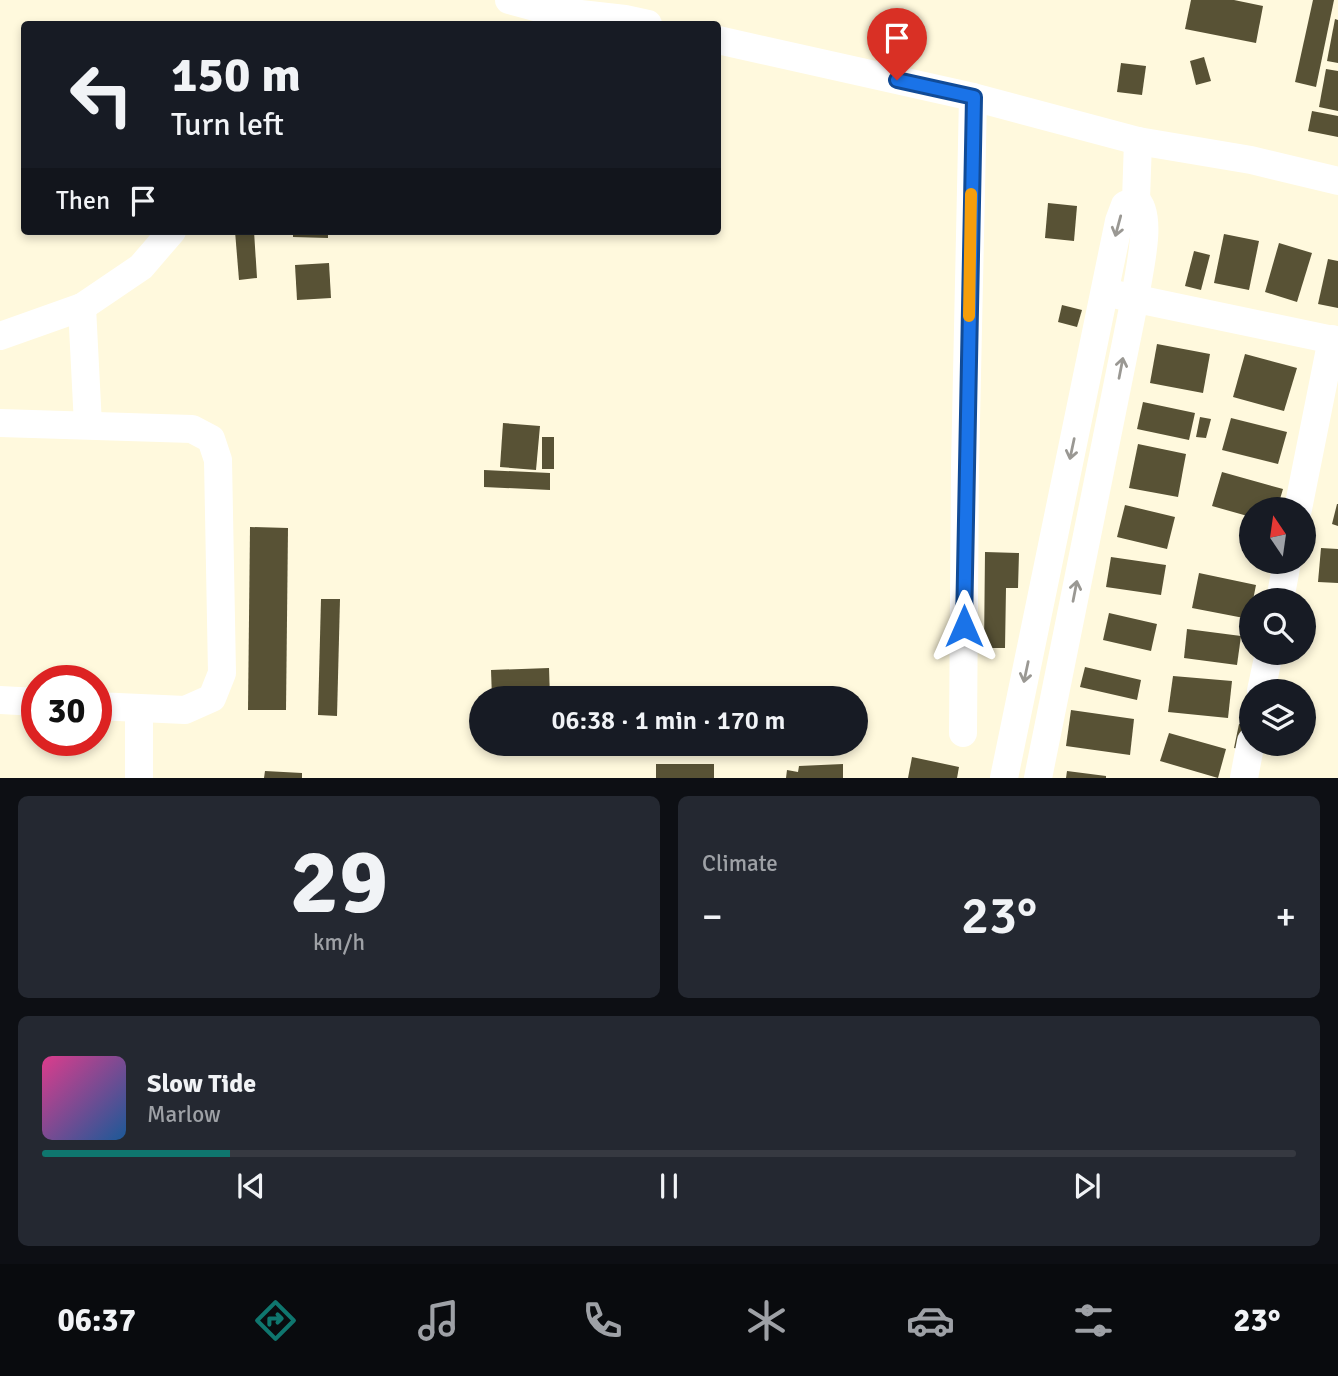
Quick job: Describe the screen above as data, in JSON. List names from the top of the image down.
{
  "north": "top",
  "page": {
    "turn": ["150 m", "Turn left"],
    "then": "Then",
    "limit": "30",
    "trip": "06:38 · 1 min · 170 m",
    "tile": [
      ["29", "km/h"],
      "Climate"
    ],
    "heat": ["−", "23°", "+"],
    "song": ["Slow Tide", "Marlow"],
    "tabs": ["06:37", "23°"]
  }
}
